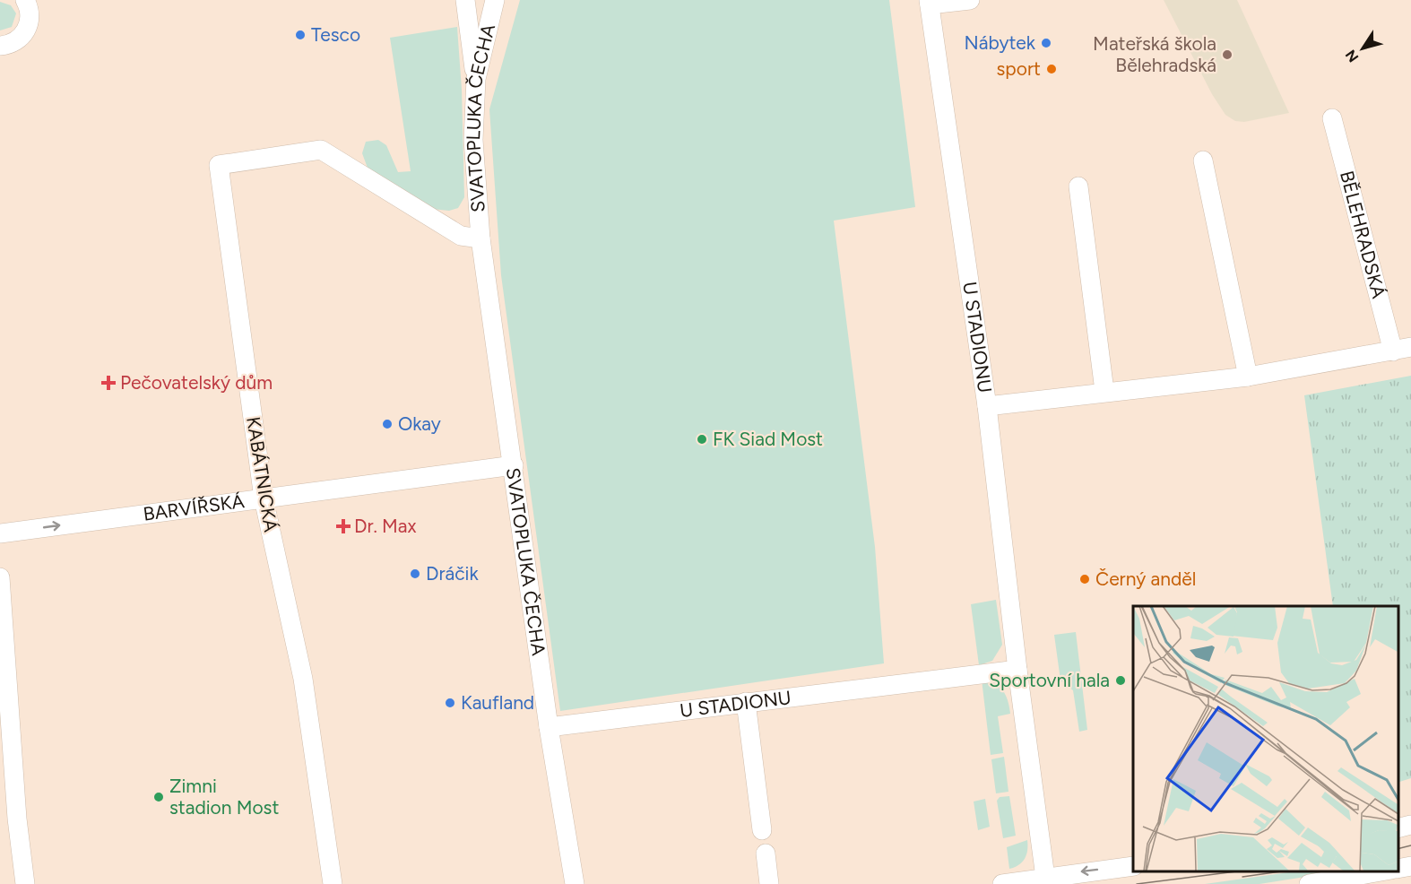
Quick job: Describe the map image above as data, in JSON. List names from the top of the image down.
{
  "streets": {
    "street": [
      "SVATOPLUKA ČECHA",
      "BĚLEHRADSKÁ",
      "U STADIONU",
      "KABÁTNICKÁ",
      "BARVÍŘSKÁ"
    ]
  },
  "crossings": [
    ["SVATOPLUKA ČECHA", "U STADIONU"],
    ["SVATOPLUKA ČECHA", "KABÁTNICKÁ"],
    ["SVATOPLUKA ČECHA", "BARVÍŘSKÁ"],
    ["BĚLEHRADSKÁ", "U STADIONU"],
    ["KABÁTNICKÁ", "BARVÍŘSKÁ"]
  ],
  "one_way": ["BARVÍŘSKÁ"],
  "places": {
    "other": [
      "Tesco",
      "Nábytek",
      "Mateřská škola Bělehradská",
      "sport",
      "Okay",
      "FK Siad Most",
      "Dráčik",
      "Černý anděl",
      "Sportovní hala",
      "Kaufland",
      "Zimni stadion Most"
    ],
    "health": ["Pečovatelský dům", "Dr. Max"]
  },
  "north": "bottom left"
}
